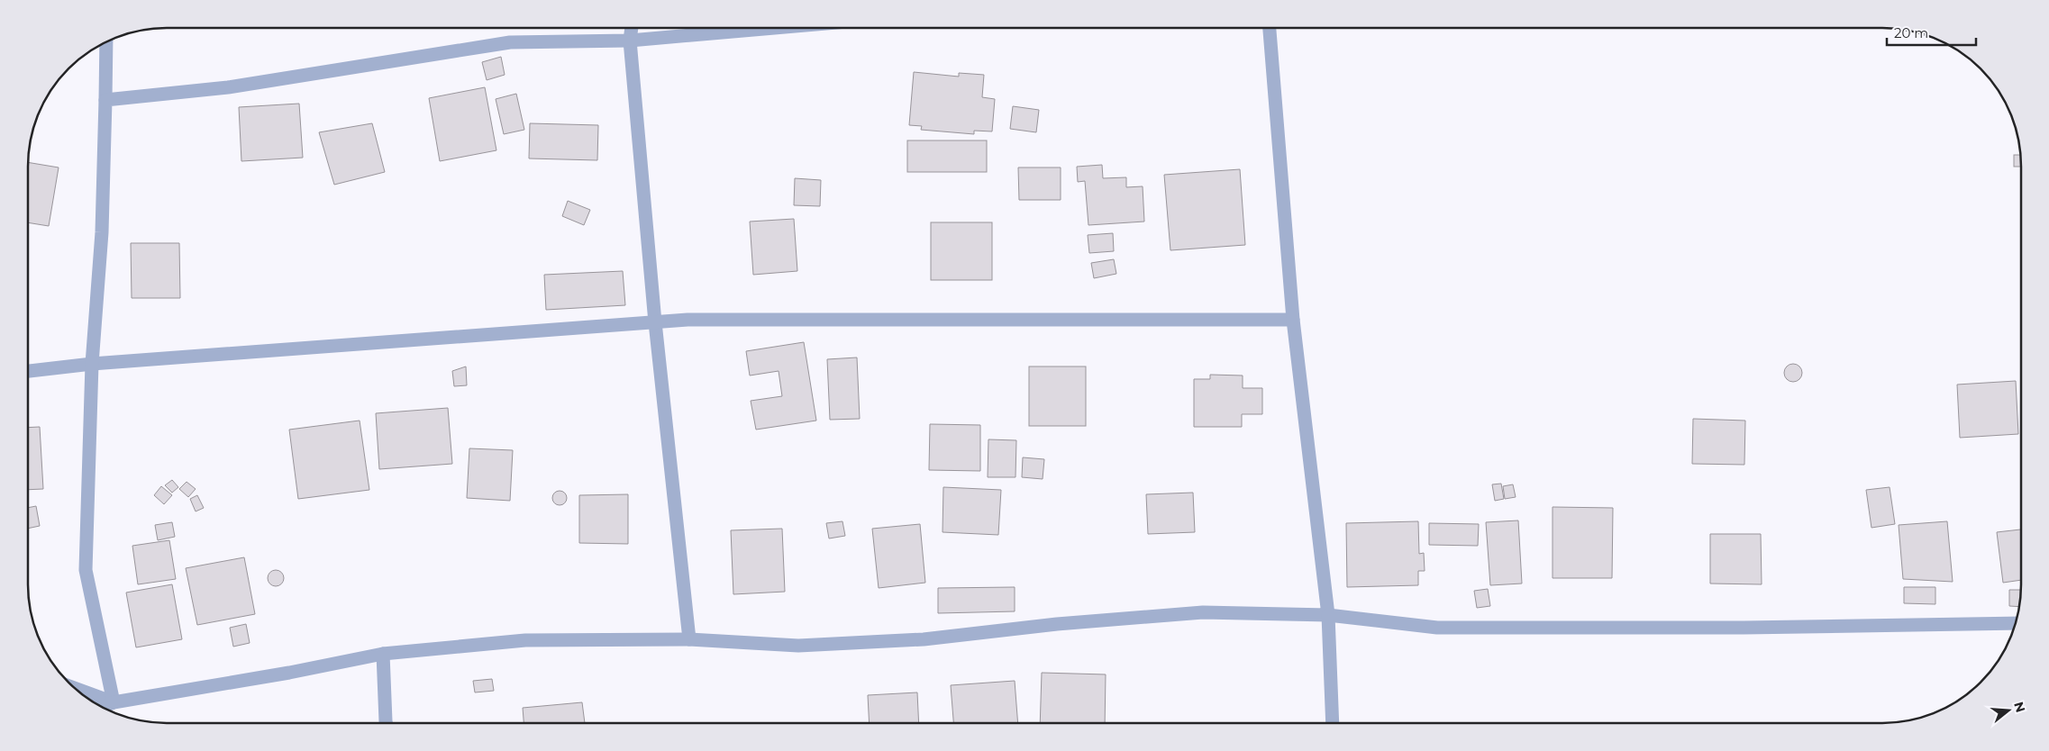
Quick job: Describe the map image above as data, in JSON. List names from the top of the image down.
{
  "scale_bar": "20 m",
  "north": "right"
}
